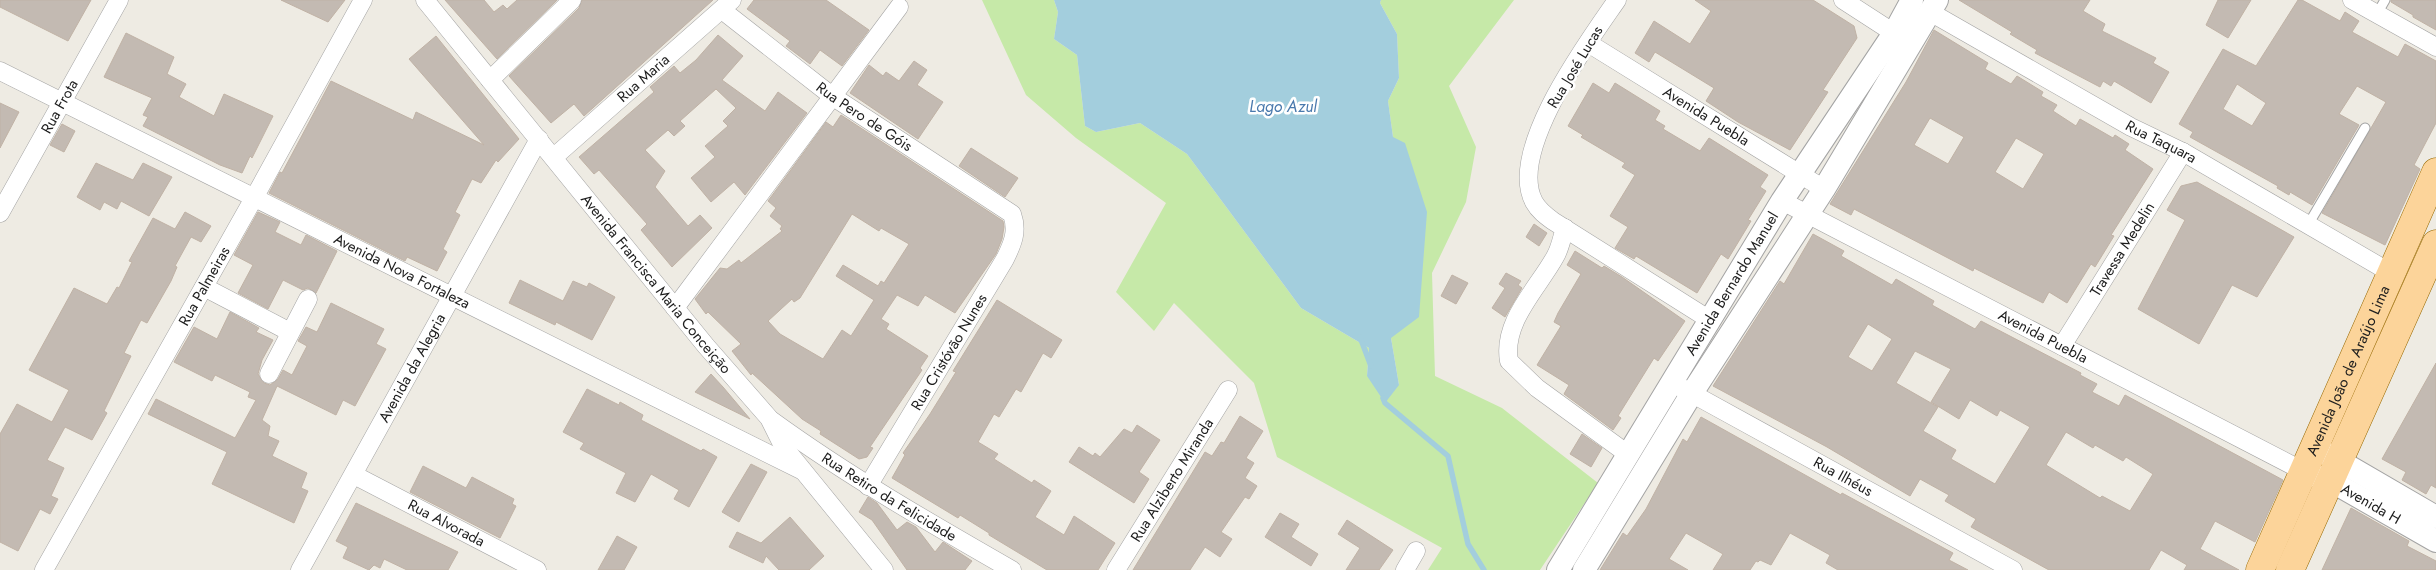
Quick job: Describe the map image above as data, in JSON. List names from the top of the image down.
{
  "streets": {
    "main road": ["Avenida João de Araújo Lima"],
    "street": [
      "Rua José Lucas",
      "Rua Maria",
      "Rua Frota",
      "Rua Pero de Góis",
      "Avenida Puebla",
      "Rua Taquara",
      "Travessa Medelin",
      "Avenida Nova Fortaleza",
      "Avenida Bernardo Manuel",
      "Avenida Francisca Maria Conceição",
      "Rua Palmeiras",
      "Rua Cristóvão Nunes",
      "Avenida da Alegria",
      "Rua Ilhéus",
      "Rua Alziberto Miranda",
      "Rua Retiro da Felicidade",
      "Avenida H",
      "Rua Alvorada"
    ]
  },
  "crossings": [
    ["Rua José Lucas", "Avenida Puebla"],
    ["Rua Maria", "Rua Pero de Góis"],
    ["Rua Maria", "Avenida Francisca Maria Conceição"],
    ["Rua Frota", "Avenida Nova Fortaleza"],
    ["Rua Pero de Góis", "Rua Cristóvão Nunes"],
    ["Avenida Puebla", "Travessa Medelin"],
    ["Avenida Puebla", "Avenida Bernardo Manuel"],
    ["Avenida Puebla", "Avenida João de Araújo Lima"],
    ["Avenida Puebla", "Avenida H"],
    ["Rua Taquara", "Travessa Medelin"],
    ["Rua Taquara", "Avenida Bernardo Manuel"],
    ["Rua Taquara", "Avenida João de Araújo Lima"],
    ["Avenida Nova Fortaleza", "Avenida Francisca Maria Conceição"],
    ["Avenida Nova Fortaleza", "Rua Palmeiras"],
    ["Avenida Nova Fortaleza", "Avenida da Alegria"],
    ["Avenida Bernardo Manuel", "Rua Ilhéus"],
    ["Avenida Francisca Maria Conceição", "Avenida da Alegria"],
    ["Avenida Francisca Maria Conceição", "Rua Retiro da Felicidade"],
    ["Rua Cristóvão Nunes", "Rua Retiro da Felicidade"],
    ["Avenida da Alegria", "Rua Alvorada"],
    ["Avenida João de Araújo Lima", "Avenida H"]
  ],
  "water": ["Lago Azul"]
}
